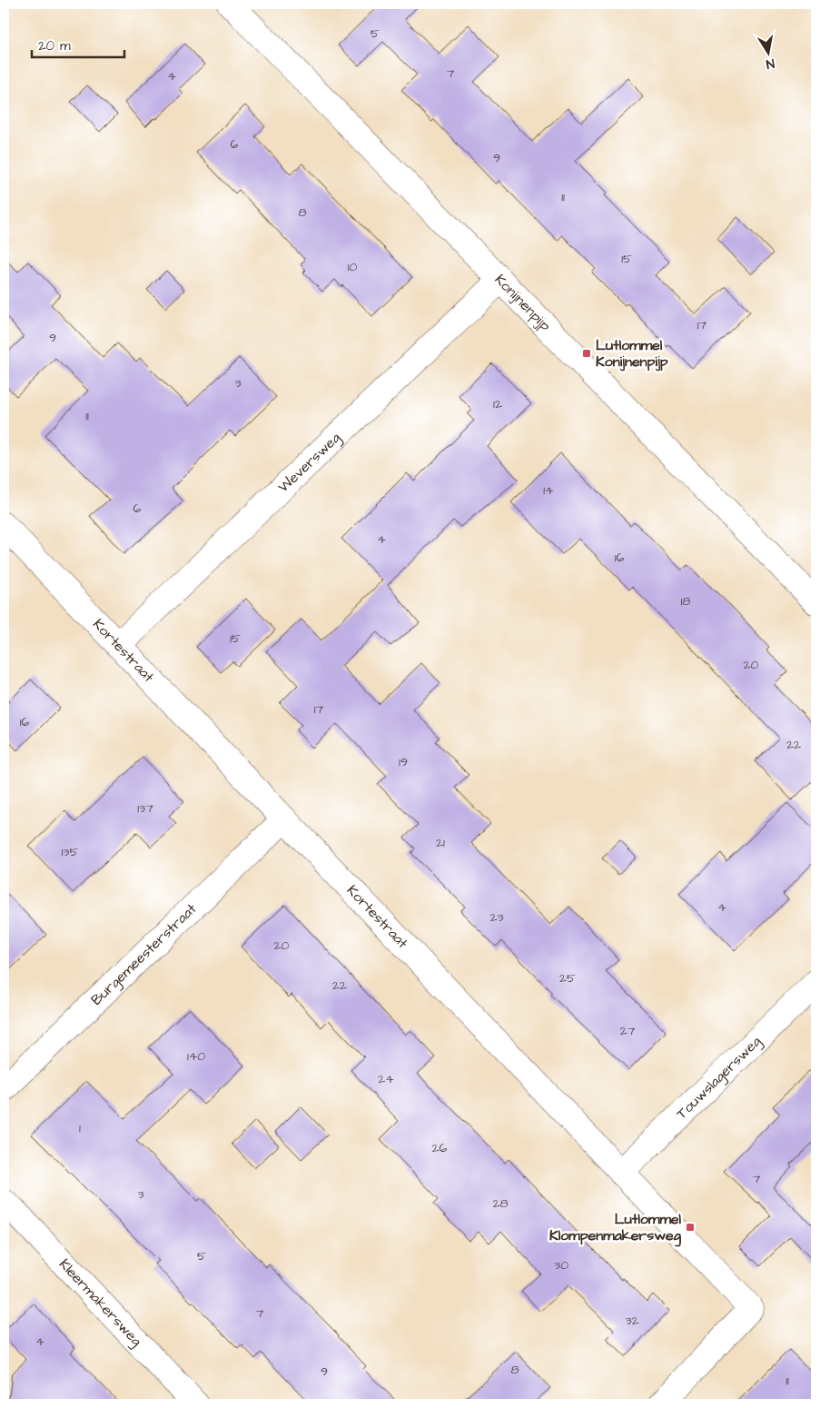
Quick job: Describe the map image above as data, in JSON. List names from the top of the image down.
{
  "streets": {
    "street": [
      "Konijnenpijp",
      "Weversweg",
      "Kortestraat",
      "Burgemeesterstraat",
      "Touwslagersweg",
      "Kleermakersweg"
    ]
  },
  "crossings": [
    ["Konijnenpijp", "Weversweg"],
    ["Weversweg", "Kortestraat"],
    ["Kortestraat", "Burgemeesterstraat"],
    ["Kortestraat", "Touwslagersweg"]
  ],
  "places": {
    "transit": ["Lutlommel Konijnenpijp", "Lutlommel Klompenmakersweg"]
  },
  "house_numbers": [
    "5",
    "7",
    "4",
    "6",
    "9",
    "11",
    "8",
    "15",
    "10",
    "17",
    "9",
    "3",
    "12",
    "11",
    "14",
    "6",
    "4",
    "16",
    "18",
    "15",
    "20",
    "17",
    "16",
    "22",
    "19",
    "137",
    "21",
    "135",
    "4",
    "23",
    "20",
    "25",
    "22",
    "27",
    "140",
    "24",
    "1",
    "26",
    "7",
    "3",
    "28",
    "5",
    "30",
    "7",
    "32",
    "4",
    "8",
    "9",
    "11"
  ],
  "scale_bar": "20 m",
  "north": "bottom"
}
